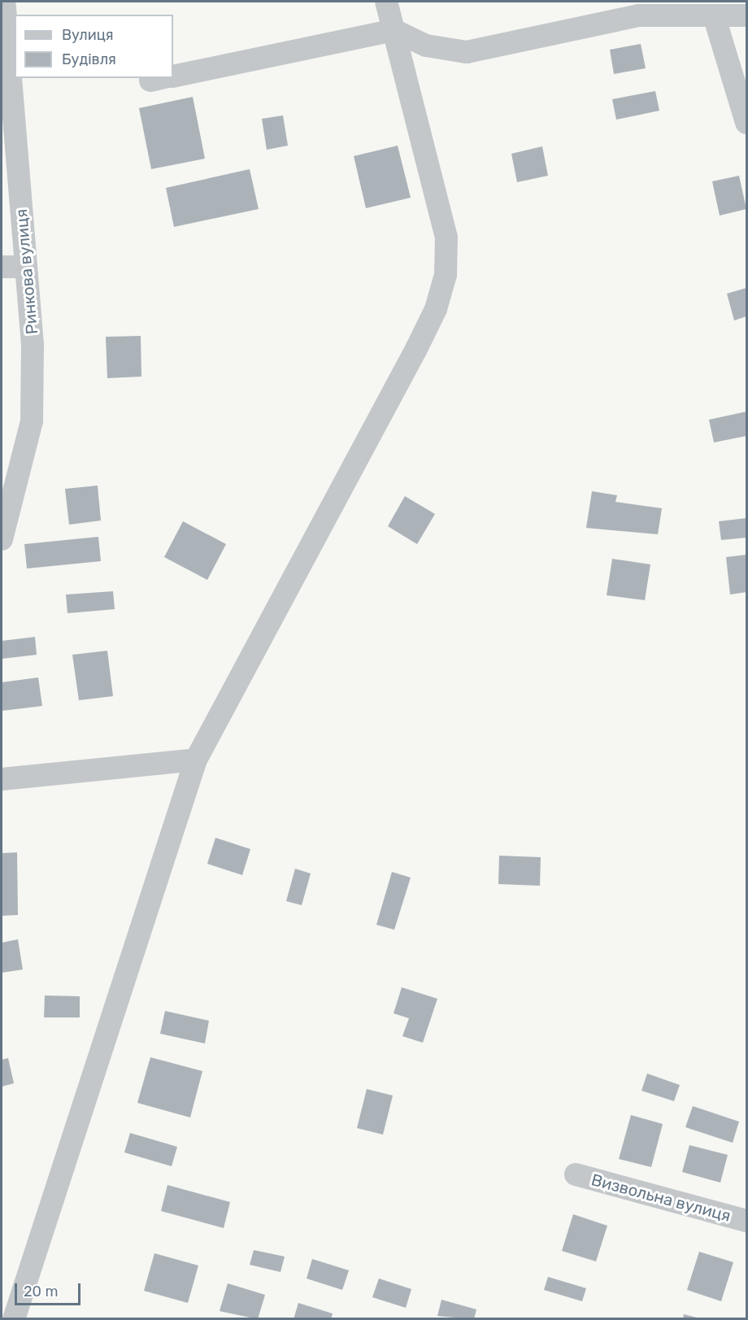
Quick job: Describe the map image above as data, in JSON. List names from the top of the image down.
{
  "streets": {
    "street": ["Ринкова вулиця", "Визвольна вулиця"]
  },
  "legend": ["Вулиця", "Будівля"],
  "scale_bar": "20 m"
}
